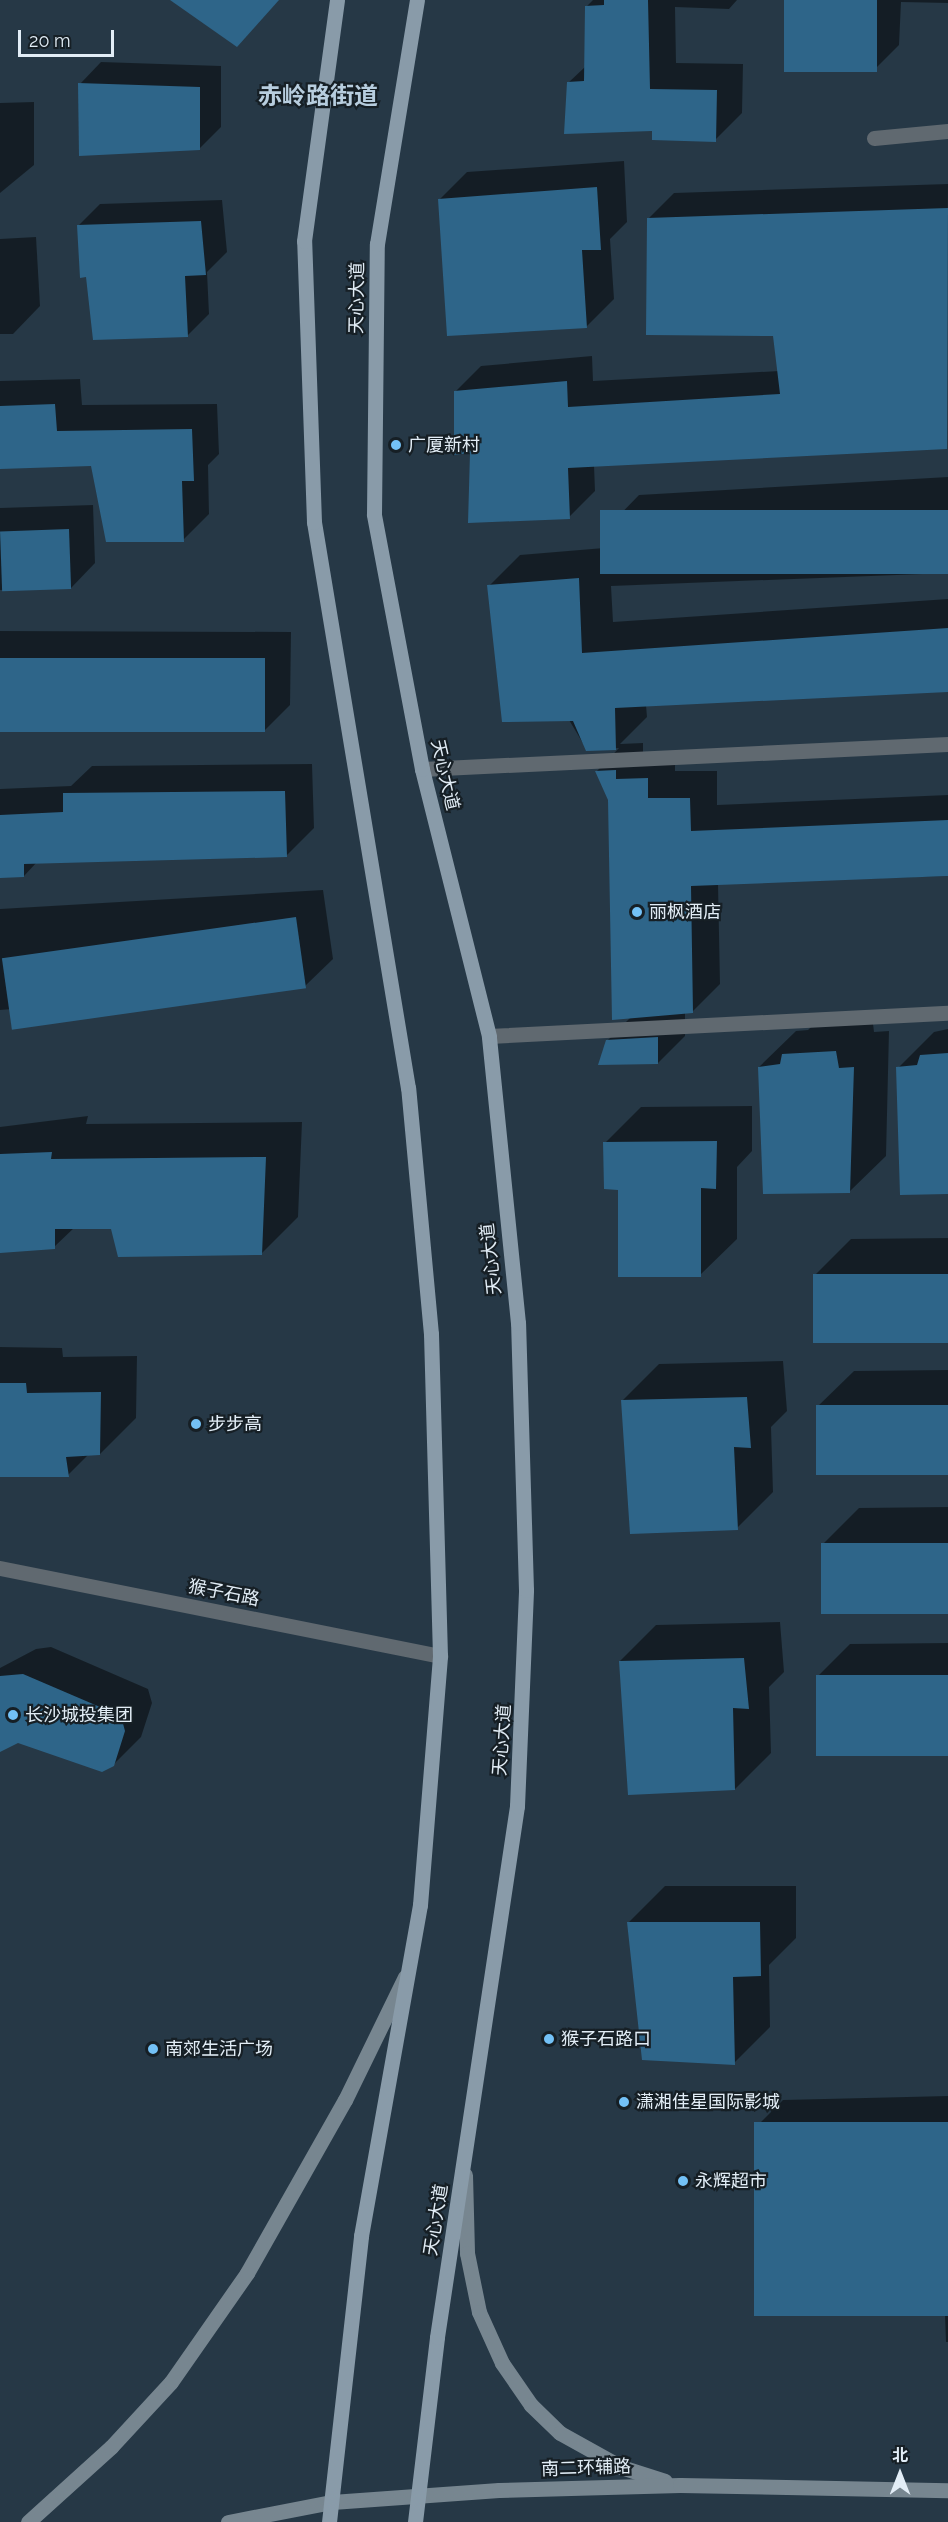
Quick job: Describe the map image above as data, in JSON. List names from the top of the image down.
{
  "streets": {
    "main road": ["天心大道", "南二环辅路"],
    "street": ["猴子石路"]
  },
  "crossings": [
    ["天心大道", "南二环辅路"]
  ],
  "districts": ["赤岭路街道"],
  "places": [
    "广厦新村",
    "丽枫酒店",
    "步步高",
    "长沙城投集团",
    "猴子石路口",
    "南郊生活广场",
    "潇湘佳星国际影城",
    "永辉超市"
  ],
  "scale_bar": "20 m",
  "north": "top"
}
